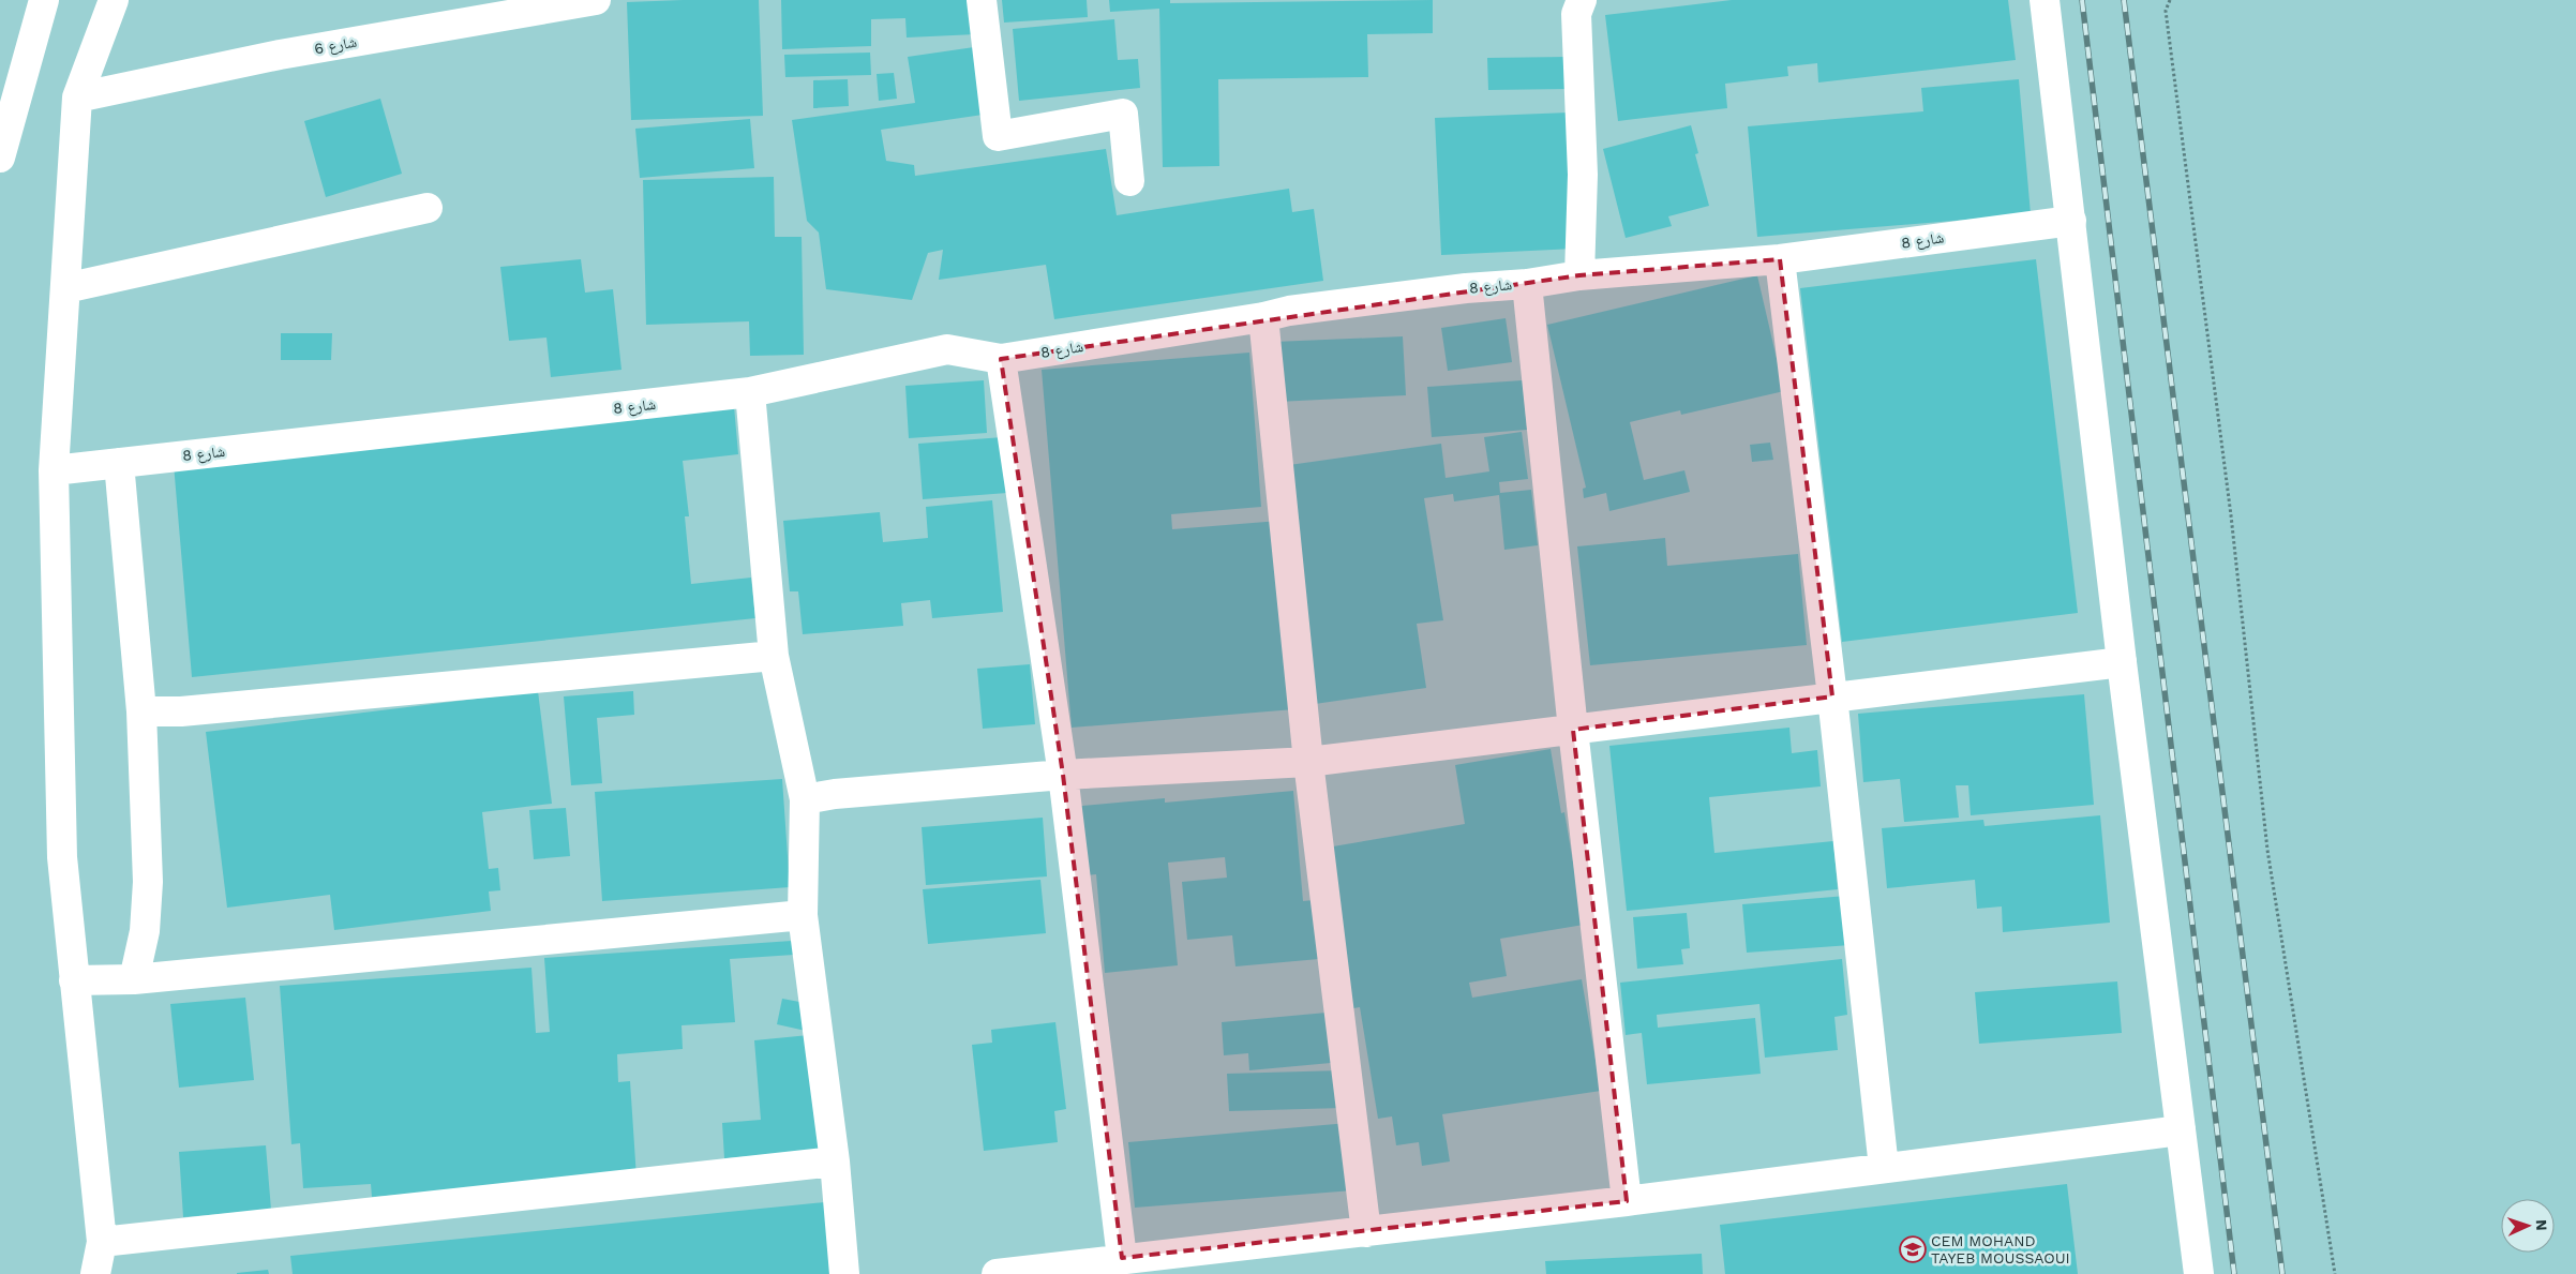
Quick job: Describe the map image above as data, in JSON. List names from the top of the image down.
{
  "streets": {
    "main road": ["شارع 6", "شارع 8"]
  },
  "places": {
    "school or university": ["CEM MOHAND TAYEB MOUSSAOUI"]
  },
  "north": "right"
}
